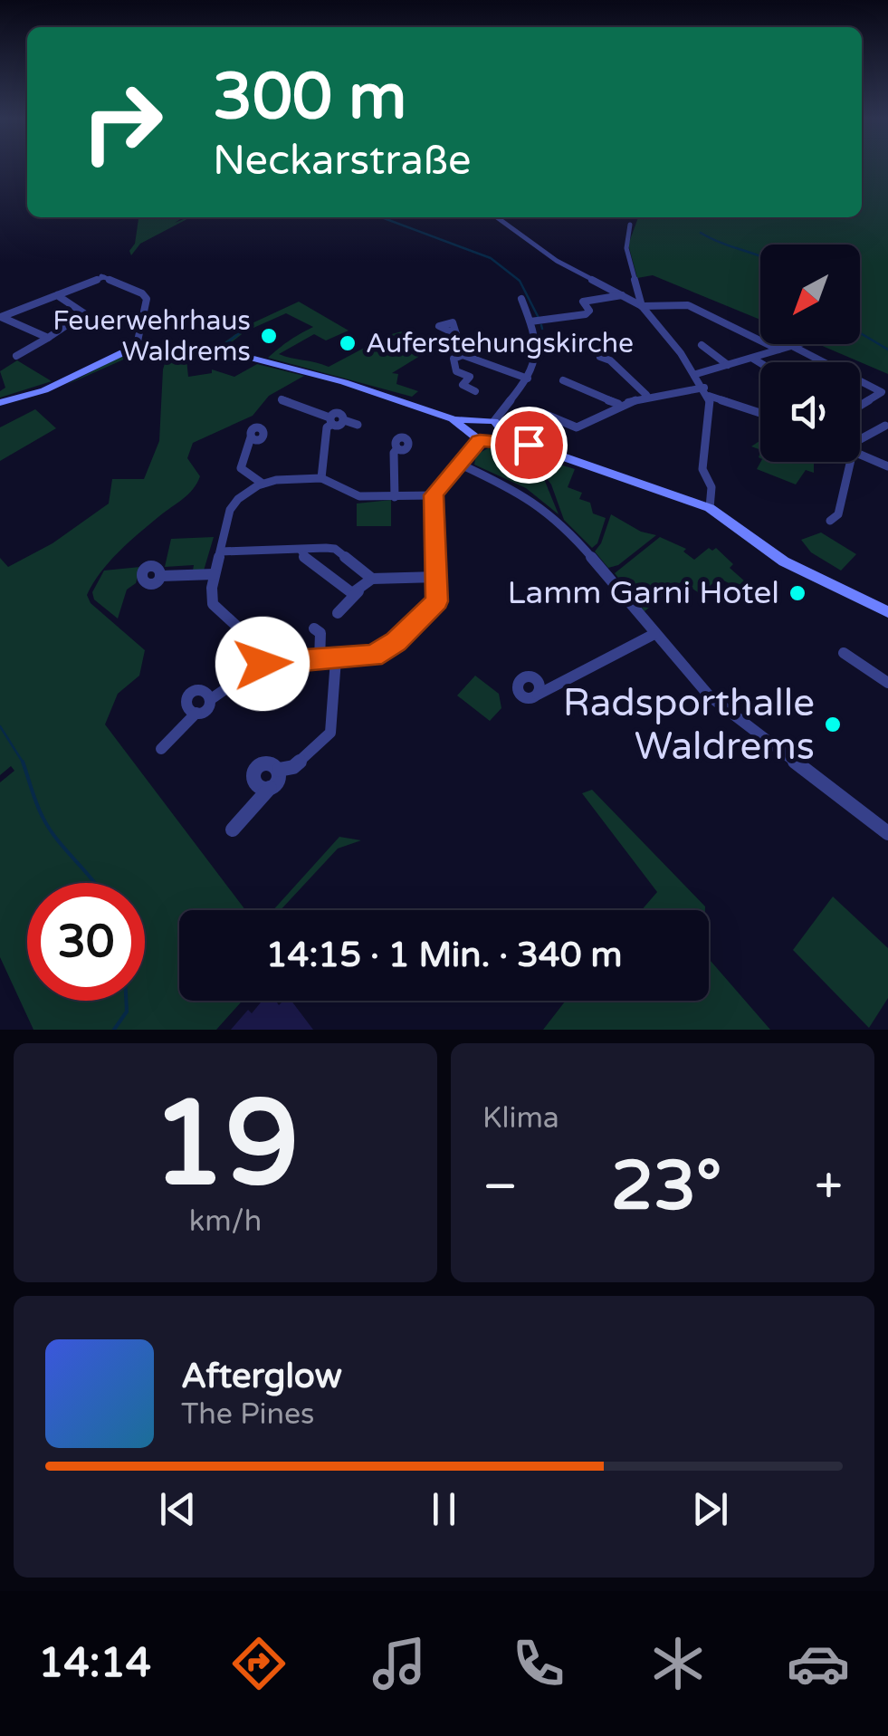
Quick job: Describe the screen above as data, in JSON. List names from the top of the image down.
{
  "places": [
    "Feuerwehrhaus Waldrems",
    "Auferstehungskirche",
    "Lamm Garni Hotel",
    "Radsporthalle Waldrems"
  ],
  "north": "bottom left",
  "page": {
    "turn": ["300 m", "Neckarstraße"],
    "limit": "30",
    "trip": "14:15 · 1 Min. · 340 m",
    "tile": [
      ["19", "km/h"],
      "Klima"
    ],
    "heat": ["−", "23°", "+"],
    "song": ["Afterglow", "The Pines"],
    "tabs": "14:14"
  }
}
